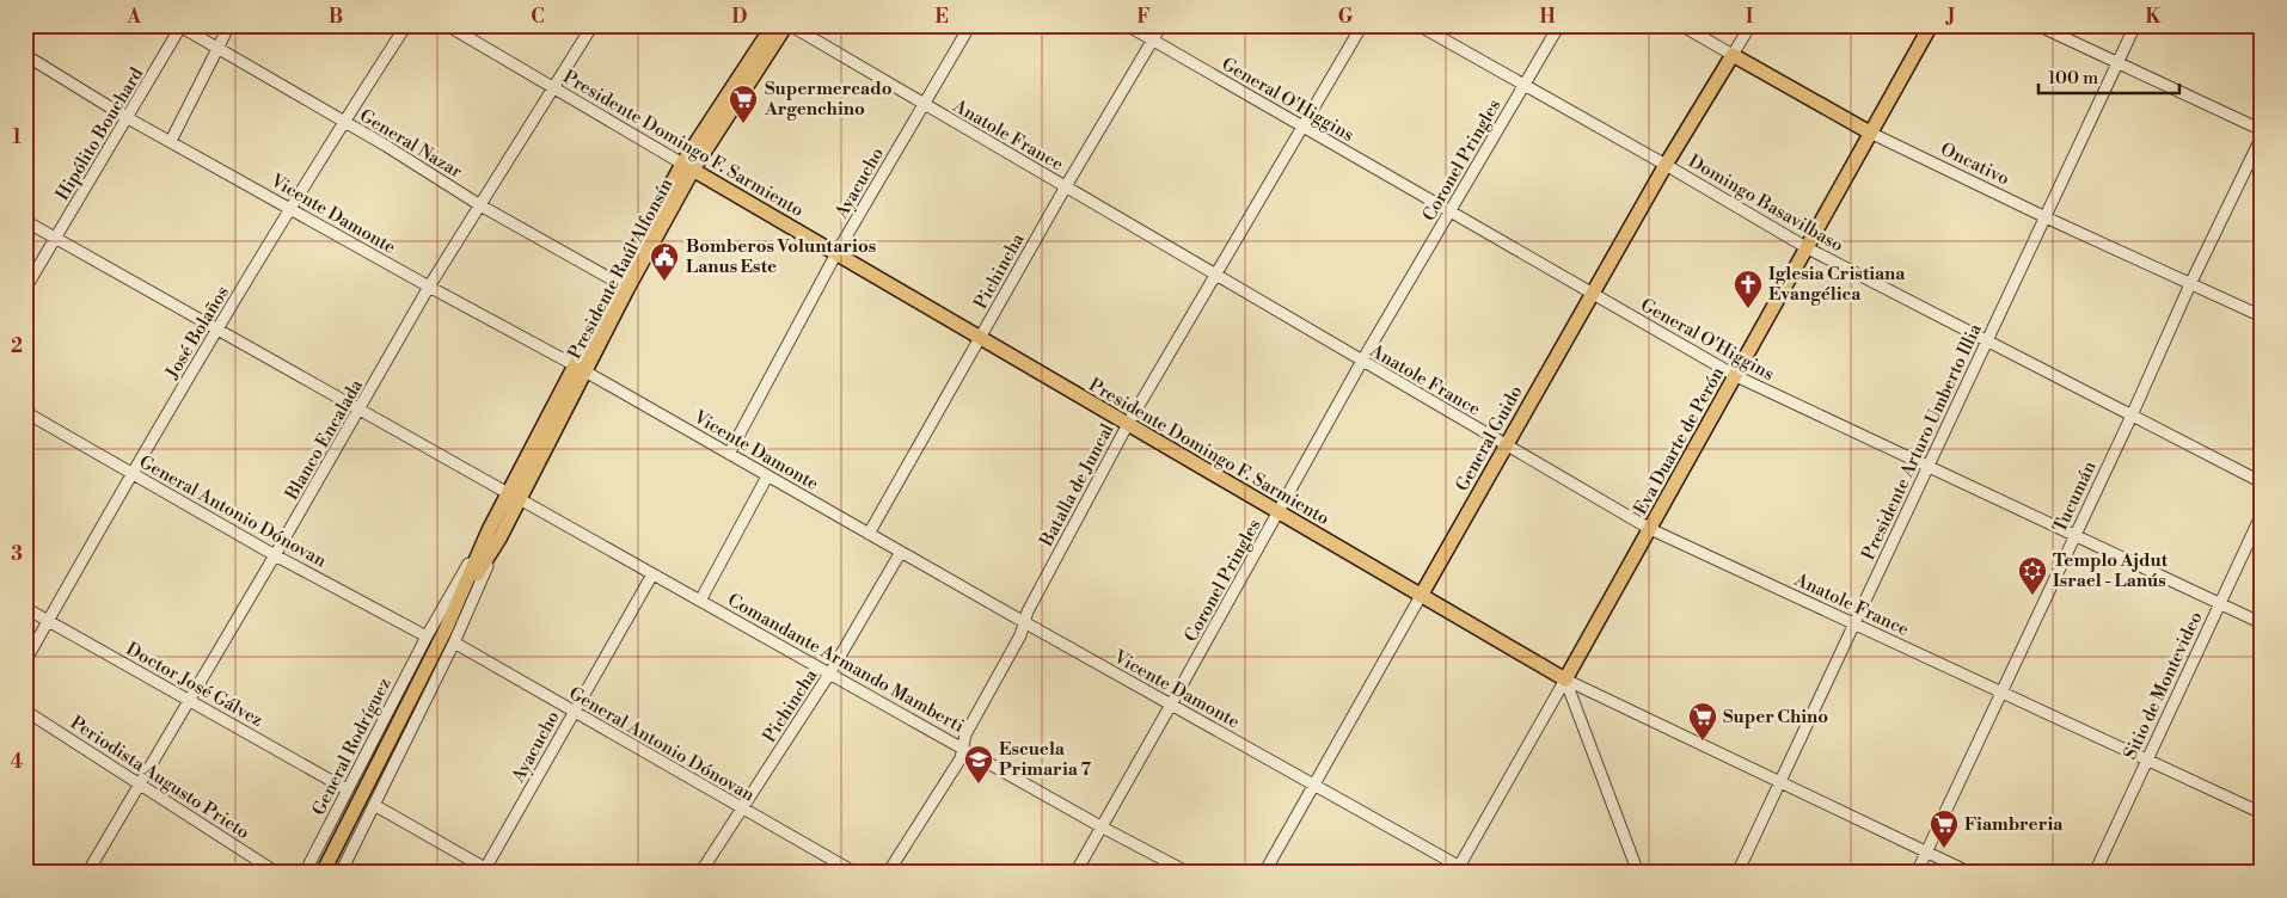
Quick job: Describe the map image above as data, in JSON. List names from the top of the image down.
{
  "streets": {
    "main road": [
      "Presidente Domingo F. Sarmiento",
      "Oncativo",
      "Presidente Raúl Alfonsín",
      "General Guido",
      "Eva Duarte de Perón"
    ],
    "street": [
      "General O'Higgins",
      "Hipólito Bouchard",
      "Anatole France",
      "General Nazar",
      "Coronel Pringles",
      "Ayacucho",
      "Domingo Basavilbaso",
      "Vicente Damonte",
      "Pichincha",
      "José Bolaños",
      "Blanco Encalada",
      "Presidente Arturo Umberto Illia",
      "Batalla de Juncal",
      "Tucumán",
      "General Antonio Dónovan",
      "Comandante Armando Mamberti",
      "Doctor José Gálvez",
      "Sitio de Montevideo",
      "General Rodríguez",
      "Periodista Augusto Prieto"
    ]
  },
  "crossings": [
    ["General O'Higgins", "Coronel Pringles"],
    ["General O'Higgins", "Pichincha"],
    ["General O'Higgins", "General Guido"],
    ["General O'Higgins", "Eva Duarte de Perón"],
    ["General O'Higgins", "Presidente Arturo Umberto Illia"],
    ["General O'Higgins", "Batalla de Juncal"],
    ["General O'Higgins", "Tucumán"],
    ["General O'Higgins", "Sitio de Montevideo"],
    ["Hipólito Bouchard", "General Nazar"],
    ["Hipólito Bouchard", "Vicente Damonte"],
    ["Hipólito Bouchard", "Comandante Armando Mamberti"],
    ["Anatole France", "Coronel Pringles"],
    ["Anatole France", "Ayacucho"],
    ["Anatole France", "Presidente Raúl Alfonsín"],
    ["Anatole France", "Pichincha"],
    ["Anatole France", "General Guido"],
    ["Anatole France", "Eva Duarte de Perón"],
    ["Anatole France", "Presidente Arturo Umberto Illia"],
    ["Anatole France", "Batalla de Juncal"],
    ["Anatole France", "Tucumán"],
    ["Anatole France", "Sitio de Montevideo"],
    ["General Nazar", "Presidente Raúl Alfonsín"],
    ["General Nazar", "José Bolaños"],
    ["General Nazar", "Blanco Encalada"],
    ["Presidente Domingo F. Sarmiento", "Coronel Pringles"],
    ["Presidente Domingo F. Sarmiento", "Ayacucho"],
    ["Presidente Domingo F. Sarmiento", "Presidente Raúl Alfonsín"],
    ["Presidente Domingo F. Sarmiento", "Pichincha"],
    ["Presidente Domingo F. Sarmiento", "General Guido"],
    ["Presidente Domingo F. Sarmiento", "Blanco Encalada"],
    ["Presidente Domingo F. Sarmiento", "Eva Duarte de Perón"],
    ["Presidente Domingo F. Sarmiento", "Presidente Arturo Umberto Illia"],
    ["Presidente Domingo F. Sarmiento", "Batalla de Juncal"],
    ["Presidente Domingo F. Sarmiento", "Tucumán"],
    ["Coronel Pringles", "Domingo Basavilbaso"],
    ["Coronel Pringles", "Vicente Damonte"],
    ["Coronel Pringles", "Comandante Armando Mamberti"],
    ["Oncativo", "General Guido"],
    ["Oncativo", "Eva Duarte de Perón"],
    ["Oncativo", "Presidente Arturo Umberto Illia"],
    ["Oncativo", "Tucumán"],
    ["Ayacucho", "Vicente Damonte"],
    ["Ayacucho", "General Antonio Dónovan"],
    ["Ayacucho", "Comandante Armando Mamberti"],
    ["Domingo Basavilbaso", "General Guido"],
    ["Domingo Basavilbaso", "Eva Duarte de Perón"],
    ["Domingo Basavilbaso", "Presidente Arturo Umberto Illia"],
    ["Domingo Basavilbaso", "Tucumán"],
    ["Vicente Damonte", "Presidente Raúl Alfonsín"],
    ["Vicente Damonte", "Pichincha"],
    ["Vicente Damonte", "José Bolaños"],
    ["Vicente Damonte", "General Guido"],
    ["Vicente Damonte", "Blanco Encalada"],
    ["Vicente Damonte", "Eva Duarte de Perón"],
    ["Vicente Damonte", "Batalla de Juncal"],
    ["Presidente Raúl Alfonsín", "General Antonio Dónovan"],
    ["Presidente Raúl Alfonsín", "Comandante Armando Mamberti"],
    ["Presidente Raúl Alfonsín", "General Rodríguez"],
    ["Pichincha", "General Antonio Dónovan"],
    ["Pichincha", "Comandante Armando Mamberti"],
    ["José Bolaños", "General Antonio Dónovan"],
    ["José Bolaños", "Comandante Armando Mamberti"],
    ["José Bolaños", "Doctor José Gálvez"],
    ["Blanco Encalada", "General Antonio Dónovan"],
    ["Blanco Encalada", "Comandante Armando Mamberti"],
    ["Blanco Encalada", "Doctor José Gálvez"],
    ["Blanco Encalada", "Periodista Augusto Prieto"],
    ["Batalla de Juncal", "Comandante Armando Mamberti"],
    ["General Antonio Dónovan", "General Rodríguez"],
    ["Doctor José Gálvez", "General Rodríguez"]
  ],
  "places": {
    "supermarket": ["Supermercado Argenchino", "Super Chino", "Fiambreria"],
    "public building": ["Bomberos Voluntarios Lanus Este"],
    "church": ["Iglesia Cristiana Evangélica"],
    "synagogue": ["Templo Ajdut Israel - Lanús"],
    "school or university": ["Escuela Primaria 7"]
  },
  "scale_bar": "100 m",
  "grid": {
    "columns": [
      "A",
      "B",
      "C",
      "D",
      "E",
      "F",
      "G",
      "H",
      "I",
      "J",
      "K"
    ],
    "rows": [
      "1",
      "2",
      "3",
      "4"
    ]
  }
}
